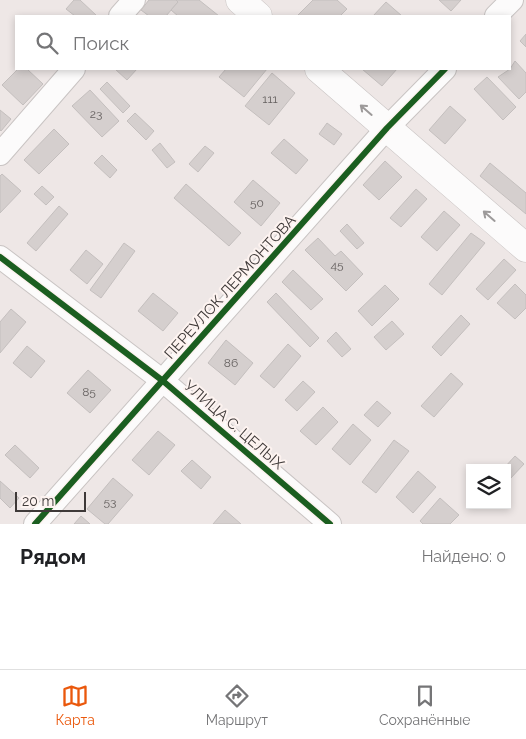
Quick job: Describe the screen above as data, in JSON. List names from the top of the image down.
{
  "streets": {
    "street": ["ПЕРЕУЛОК ЛЕРМОНТОВА", "УЛИЦА С. ЦЕЛЫХ"]
  },
  "crossings": [
    ["ПЕРЕУЛОК ЛЕРМОНТОВА", "УЛИЦА С. ЦЕЛЫХ"]
  ],
  "house_numbers": [
    "111",
    "23",
    "50",
    "45",
    "86",
    "85",
    "53"
  ],
  "scale_bar": "20 m",
  "page": {
    "search": "Поиск",
    "scale": "20 m",
    "heading": ["Рядом", "Найдено: 0"],
    "nav": ["Карта", "Маршрут", "Сохранённые"]
  }
}
